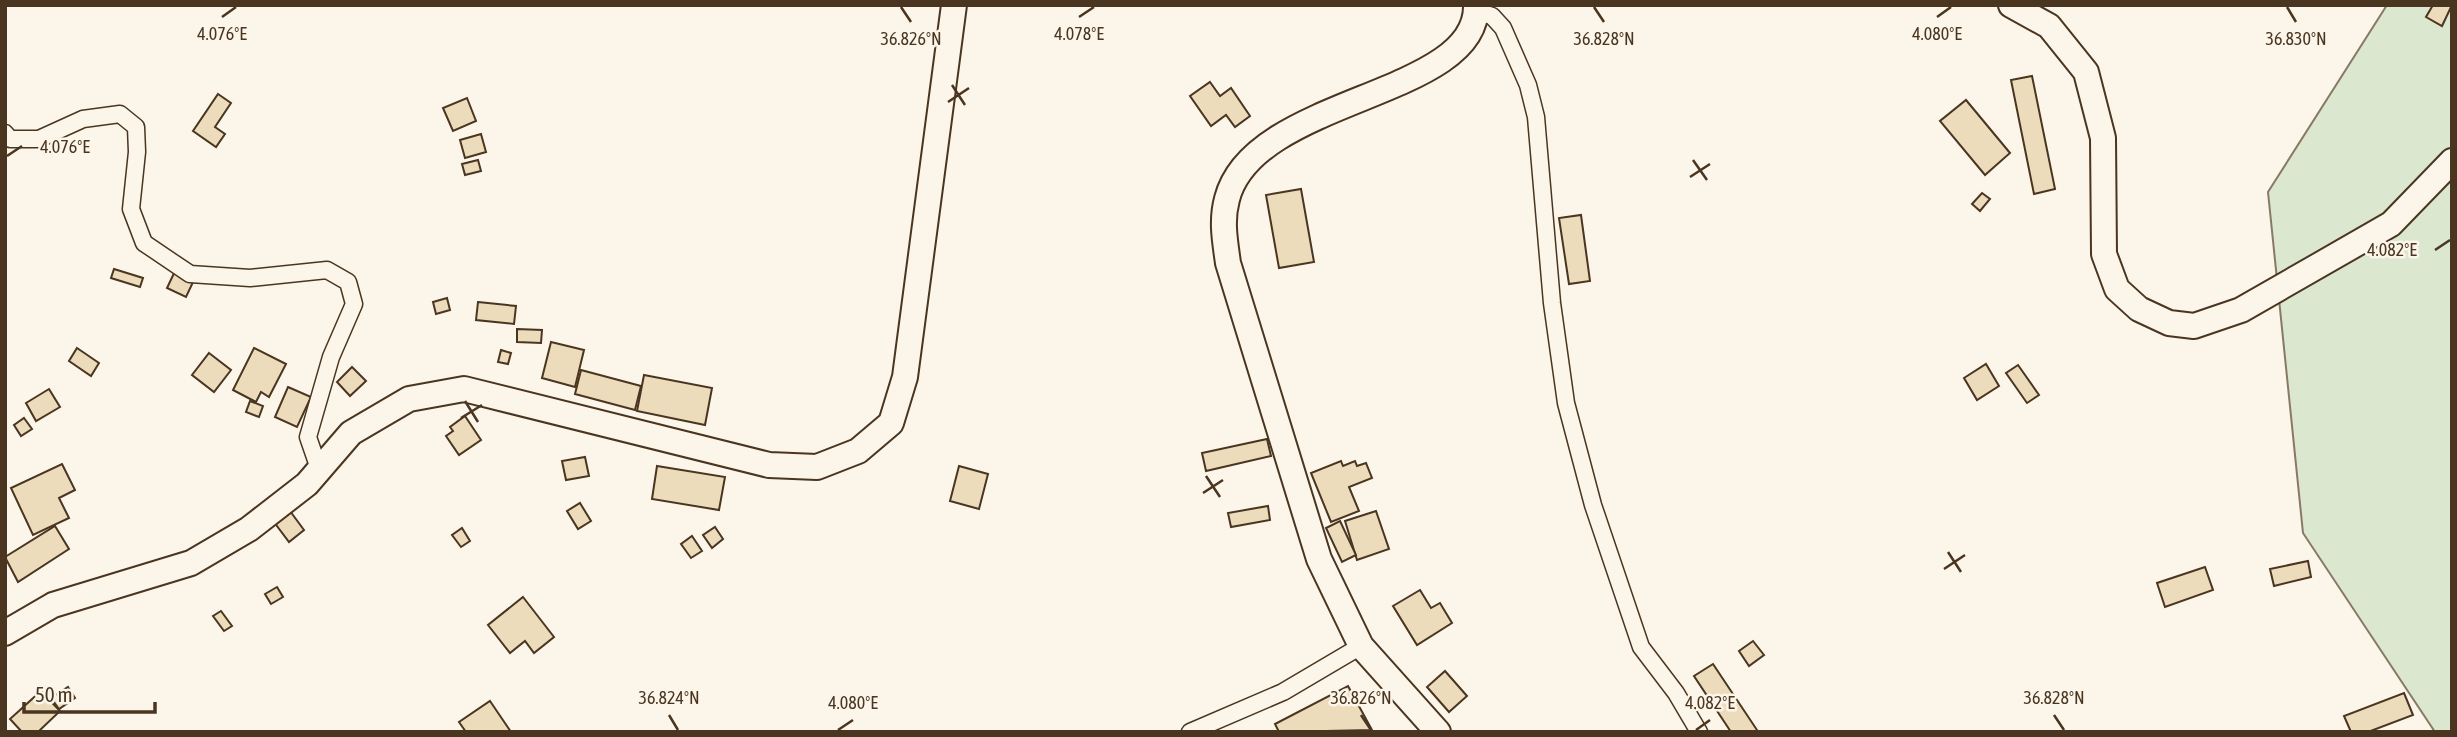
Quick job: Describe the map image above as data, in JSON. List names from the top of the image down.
{
  "scale_bar": "50 m",
  "coordinates": [
    "4.076°E",
    "4.078°E",
    "4.080°E",
    "36.826°N",
    "36.828°N",
    "36.830°N",
    "4.082°E",
    "36.824°N"
  ]
}
